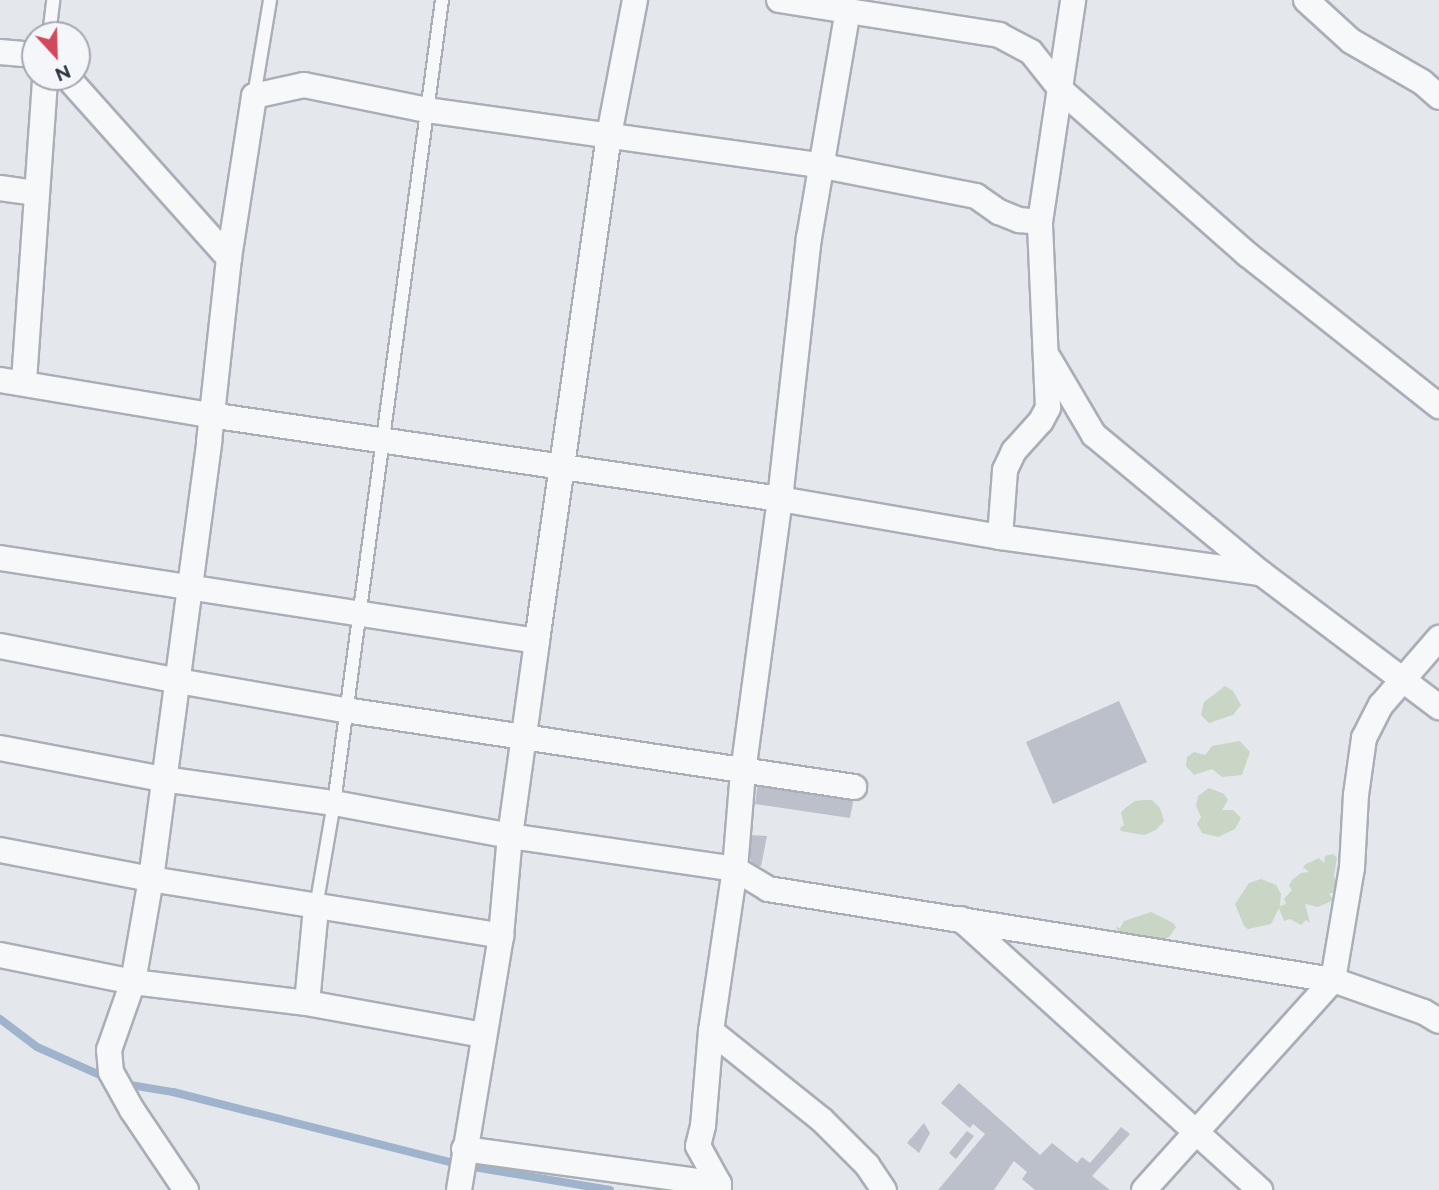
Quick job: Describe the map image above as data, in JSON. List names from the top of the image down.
{
  "north": "bottom"
}
